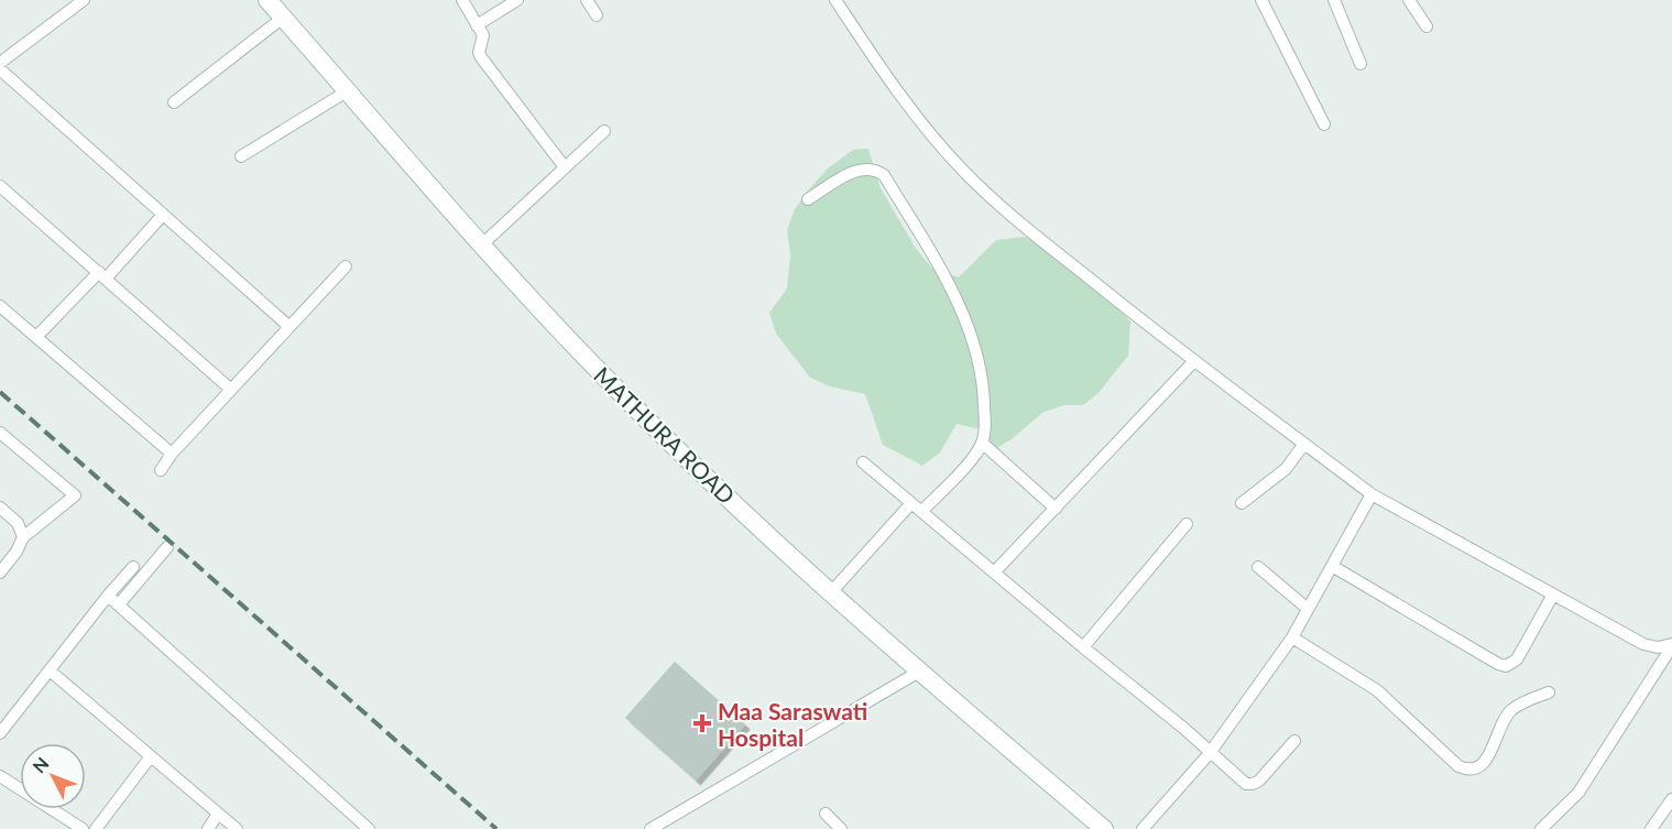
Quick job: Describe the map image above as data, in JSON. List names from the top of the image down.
{
  "streets": {
    "main road": ["MATHURA ROAD"]
  },
  "places": {
    "health": ["Maa Saraswati Hospital"]
  },
  "north": "top left"
}
